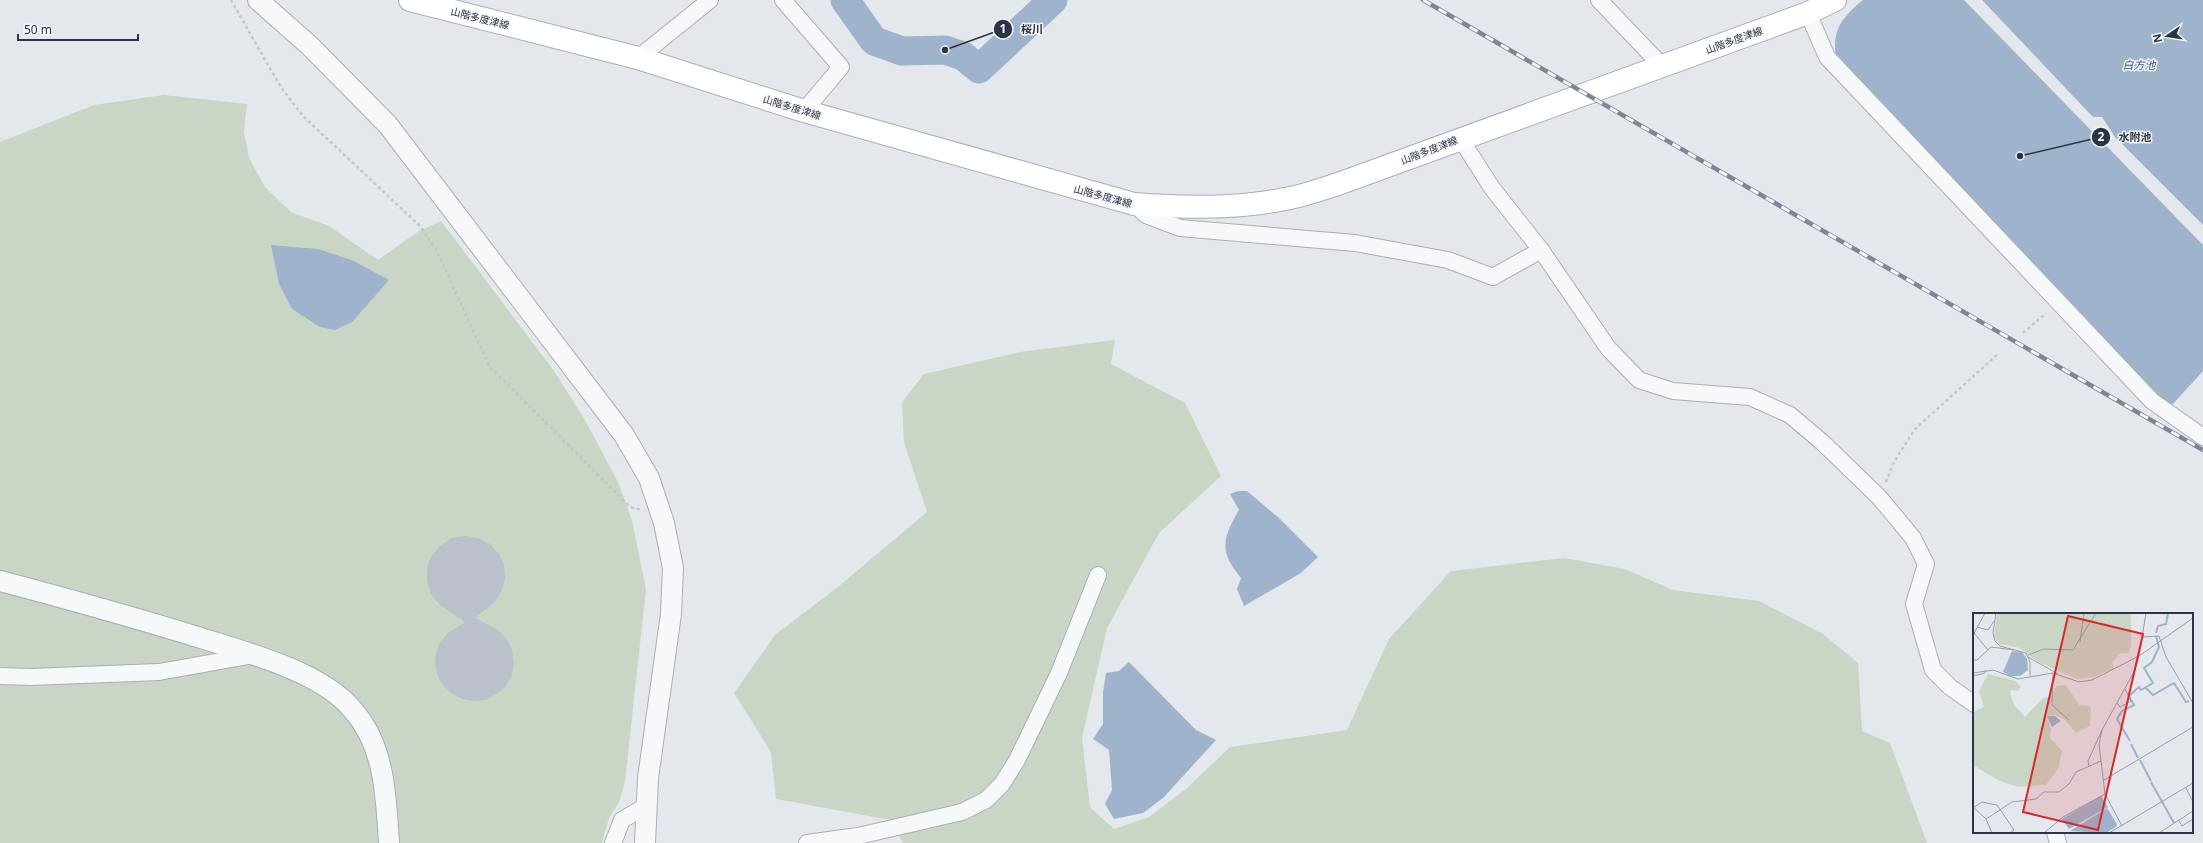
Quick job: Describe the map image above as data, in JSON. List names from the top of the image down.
{
  "streets": {
    "main road": ["山階多度津線"]
  },
  "water": ["白方池"],
  "places": ["桜川", "水附池"],
  "scale_bar": "50 m",
  "north": "left"
}
